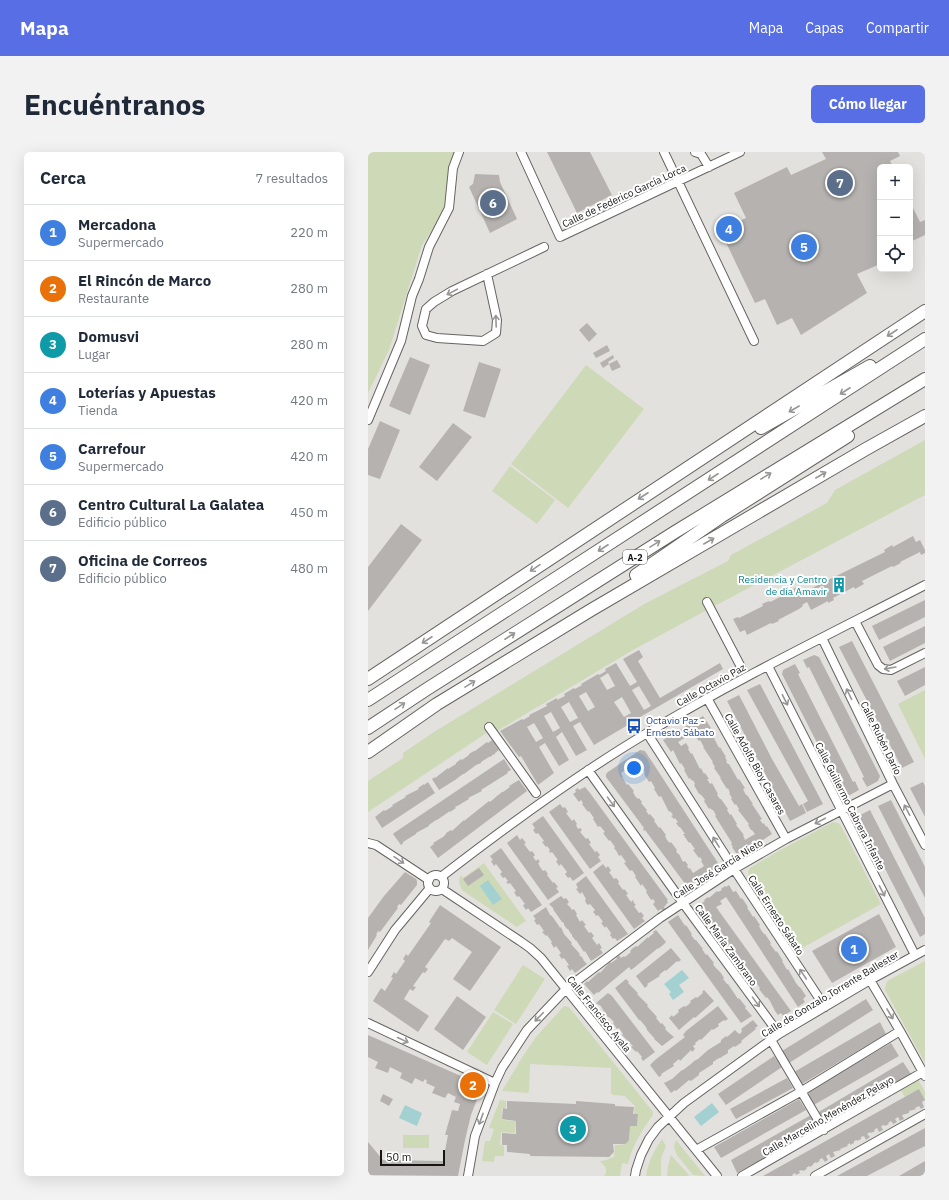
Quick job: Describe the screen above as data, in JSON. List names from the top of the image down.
{
  "streets": {
    "highway": ["A-2"],
    "street": [
      "Calle de Federico García Lorca",
      "Calle Octavio Paz",
      "Calle Rubén Darío",
      "Calle Adolfo Bioy Casares",
      "Calle Guillermo Cabrera Infante",
      "Calle José García Nieto",
      "Calle Ernesto Sábato",
      "Calle María Zambrano",
      "Calle de Gonzalo Torrente Ballester",
      "Calle Francisco Ayala",
      "Calle Marcelino Menéndez Pelayo"
    ]
  },
  "crossings": [
    ["Calle Octavio Paz", "Calle Rubén Darío"],
    ["Calle Octavio Paz", "Calle Adolfo Bioy Casares"],
    ["Calle Octavio Paz", "Calle Guillermo Cabrera Infante"],
    ["Calle Octavio Paz", "Calle Ernesto Sábato"],
    ["Calle Octavio Paz", "Calle María Zambrano"],
    ["Calle Octavio Paz", "Calle Francisco Ayala"],
    ["Calle Rubén Darío", "Calle José García Nieto"],
    ["Calle Adolfo Bioy Casares", "Calle José García Nieto"],
    ["Calle Guillermo Cabrera Infante", "Calle José García Nieto"],
    ["Calle Guillermo Cabrera Infante", "Calle de Gonzalo Torrente Ballester"],
    ["Calle José García Nieto", "Calle Ernesto Sábato"],
    ["Calle José García Nieto", "Calle María Zambrano"],
    ["Calle José García Nieto", "Calle Francisco Ayala"],
    ["Calle Ernesto Sábato", "Calle de Gonzalo Torrente Ballester"],
    ["Calle María Zambrano", "Calle de Gonzalo Torrente Ballester"],
    ["Calle de Gonzalo Torrente Ballester", "Calle Francisco Ayala"]
  ],
  "one_way": [
    "Calle Rubén Darío",
    "Calle Guillermo Cabrera Infante",
    "Calle José García Nieto",
    "Calle Ernesto Sábato",
    "Calle María Zambrano"
  ],
  "places": {
    "building": ["Residencia y Centro de día Amavir"],
    "bus stop": ["Octavio Paz - Ernesto Sábato"]
  },
  "scale_bar": "50 m",
  "page": {
    "header": "Mapa",
    "nav": ["Mapa", "Capas", "Compartir"],
    "buttons": "Cómo llegar",
    "title": "Encuéntranos",
    "heading": ["Cerca", "7 resultados"],
    "map_buttons": ["+", "−"],
    "pins": [
      "7",
      "6",
      "4",
      "5",
      "1",
      "2",
      "3"
    ],
    "list": [
      {
        "mark": "1",
        "name": "Mercadona",
        "note": "Supermercado",
        "value": "220 m"
      },
      {
        "mark": "2",
        "name": "El Rincón de Marco",
        "note": "Restaurante",
        "value": "280 m"
      },
      {
        "mark": "3",
        "name": "Domusvi",
        "note": "Lugar",
        "value": "280 m"
      },
      {
        "mark": "4",
        "name": "Loterías y Apuestas",
        "note": "Tienda",
        "value": "420 m"
      },
      {
        "mark": "5",
        "name": "Carrefour",
        "note": "Supermercado",
        "value": "420 m"
      },
      {
        "mark": "6",
        "name": "Centro Cultural La Galatea",
        "note": "Edificio público",
        "value": "450 m"
      },
      {
        "mark": "7",
        "name": "Oficina de Correos",
        "note": "Edificio público",
        "value": "480 m"
      }
    ],
    "scale": "50 m"
  }
}
